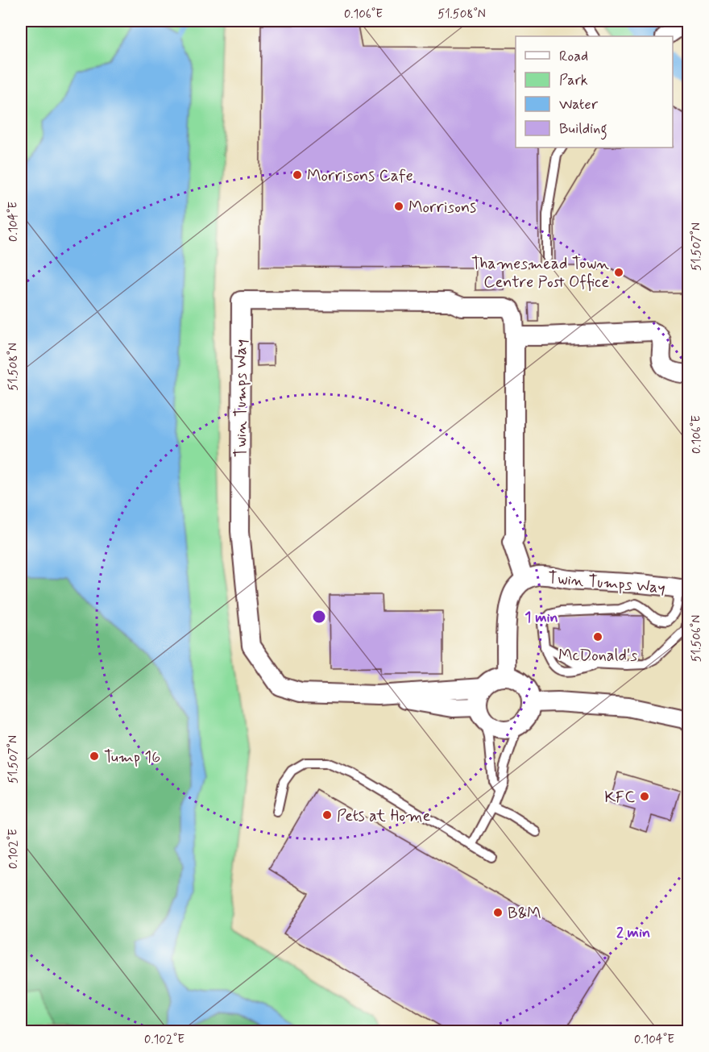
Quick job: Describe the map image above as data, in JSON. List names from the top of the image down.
{
  "streets": {
    "street": ["Twin Tumps Way"]
  },
  "places": [
    "Morrisons Cafe",
    "Morrisons",
    "Thamesmead Town Centre Post Office",
    "McDonald's",
    "Tump 16",
    "KFC",
    "Pets at Home",
    "B&M"
  ],
  "legend": [
    "Road",
    "Park",
    "Water",
    "Building"
  ],
  "coordinates": [
    "0.106°E",
    "51.508°N",
    "0.104°E",
    "51.507°N",
    "51.506°N",
    "0.102°E"
  ],
  "rings": ["1 min", "2 min"]
}
